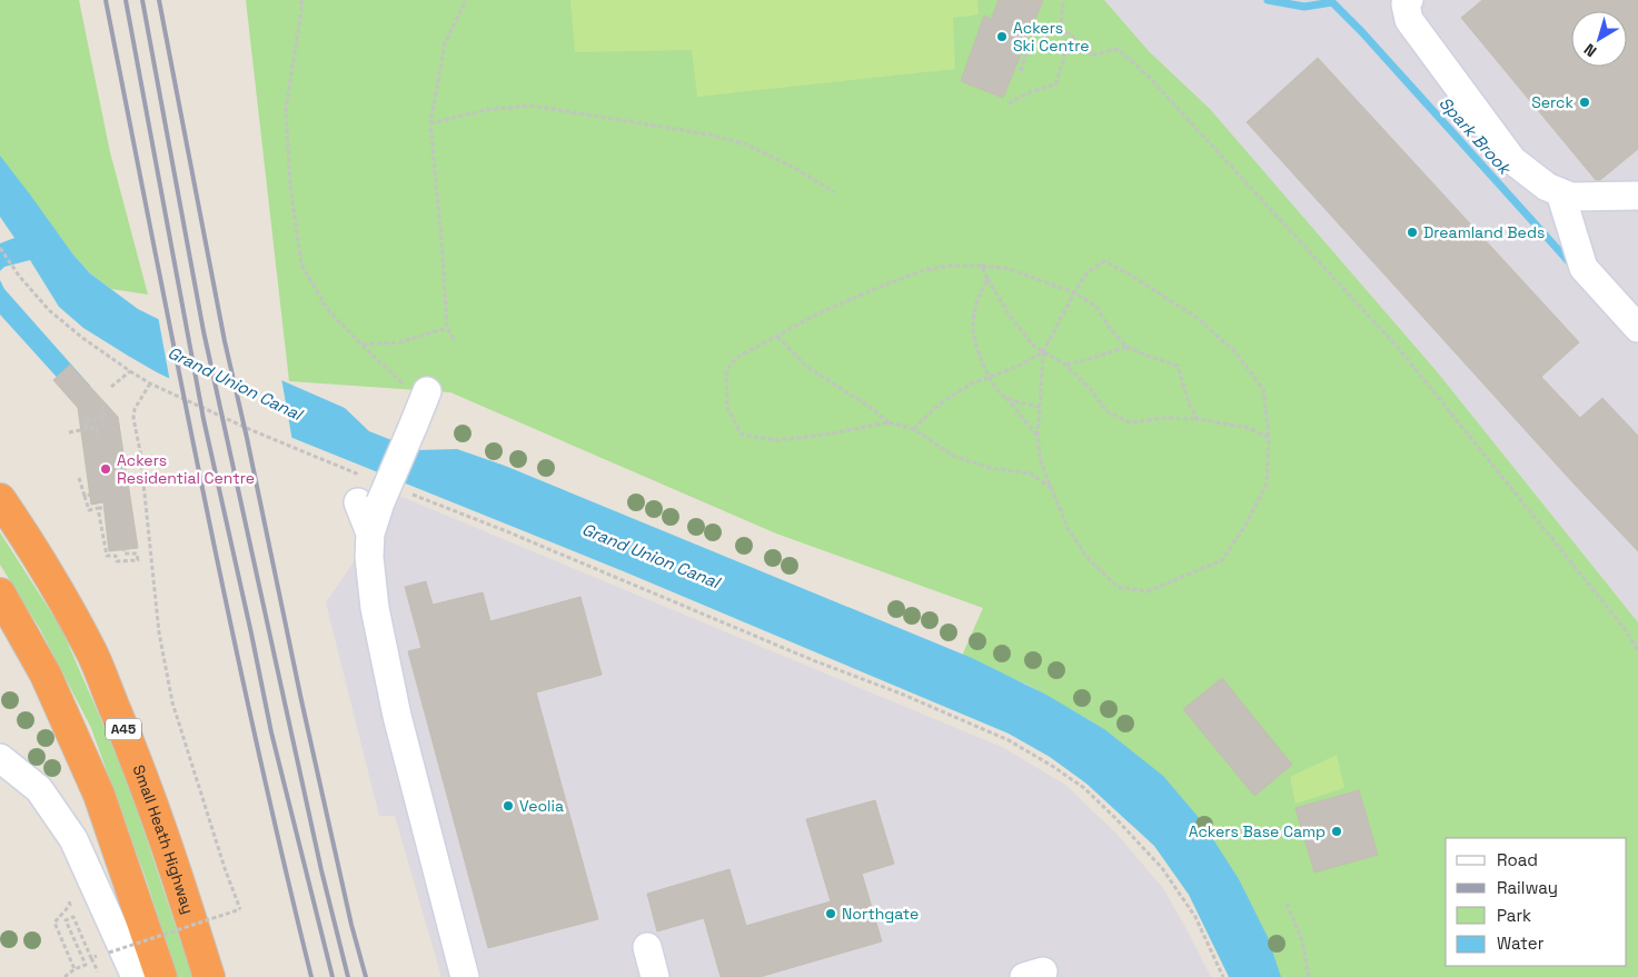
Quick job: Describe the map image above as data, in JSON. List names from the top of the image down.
{
  "streets": {
    "highway": ["A45", "Small Heath Highway"]
  },
  "water": ["Spark Brook", "Grand Union Canal"],
  "places": [
    "Ackers Ski Centre",
    "Serck",
    "Dreamland Beds",
    "Ackers Residential Centre",
    "Veolia",
    "Ackers Base Camp",
    "Northgate"
  ],
  "legend": [
    "Road",
    "Railway",
    "Park",
    "Water"
  ],
  "north": "bottom left"
}
